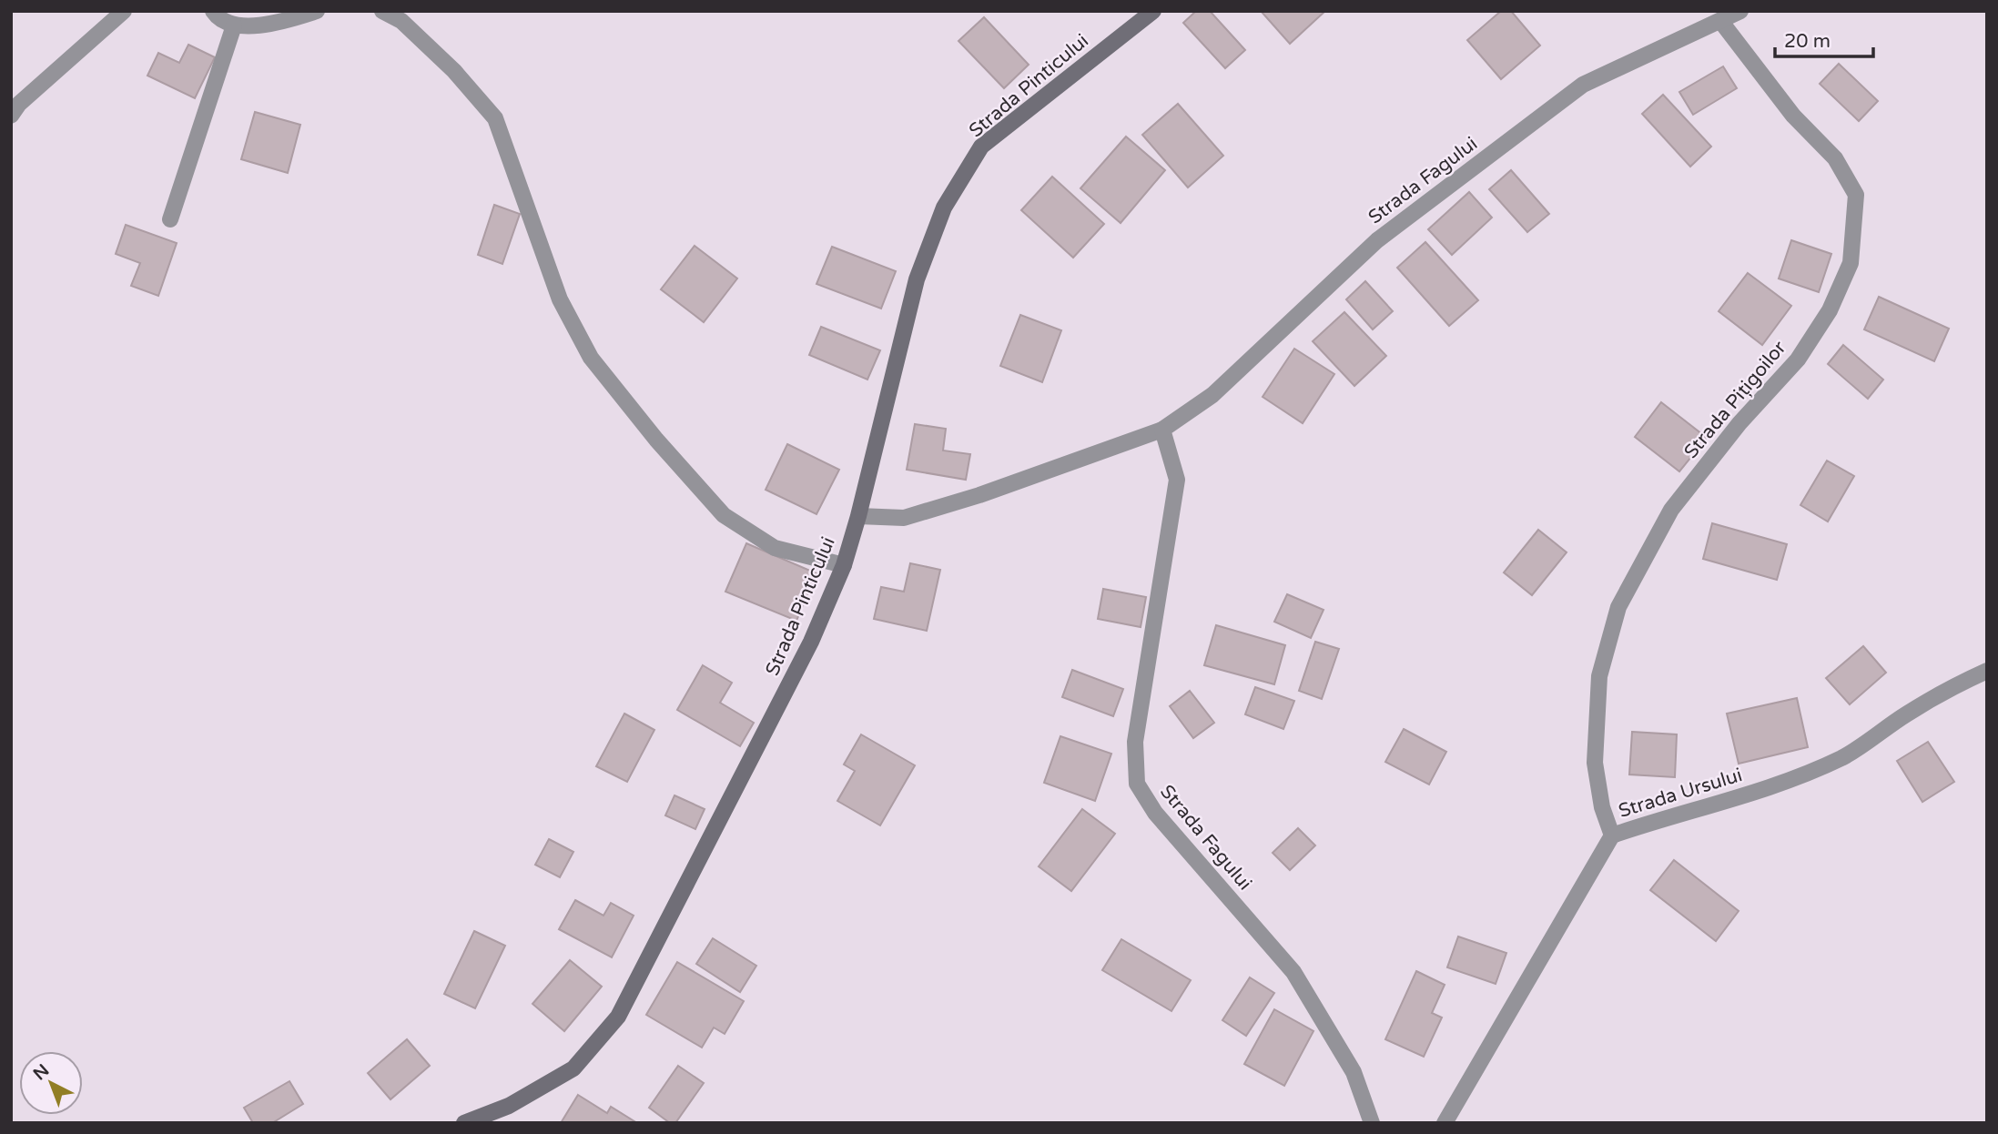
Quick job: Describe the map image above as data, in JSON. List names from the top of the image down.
{
  "streets": {
    "main road": ["Strada Pinticului"],
    "street": ["Strada Fagului", "Strada Pițigoilor", "Strada Ursului"]
  },
  "crossings": [
    ["Strada Pinticului", "Strada Fagului"],
    ["Strada Fagului", "Strada Pițigoilor"],
    ["Strada Pițigoilor", "Strada Ursului"]
  ],
  "scale_bar": "20 m",
  "north": "top left"
}
